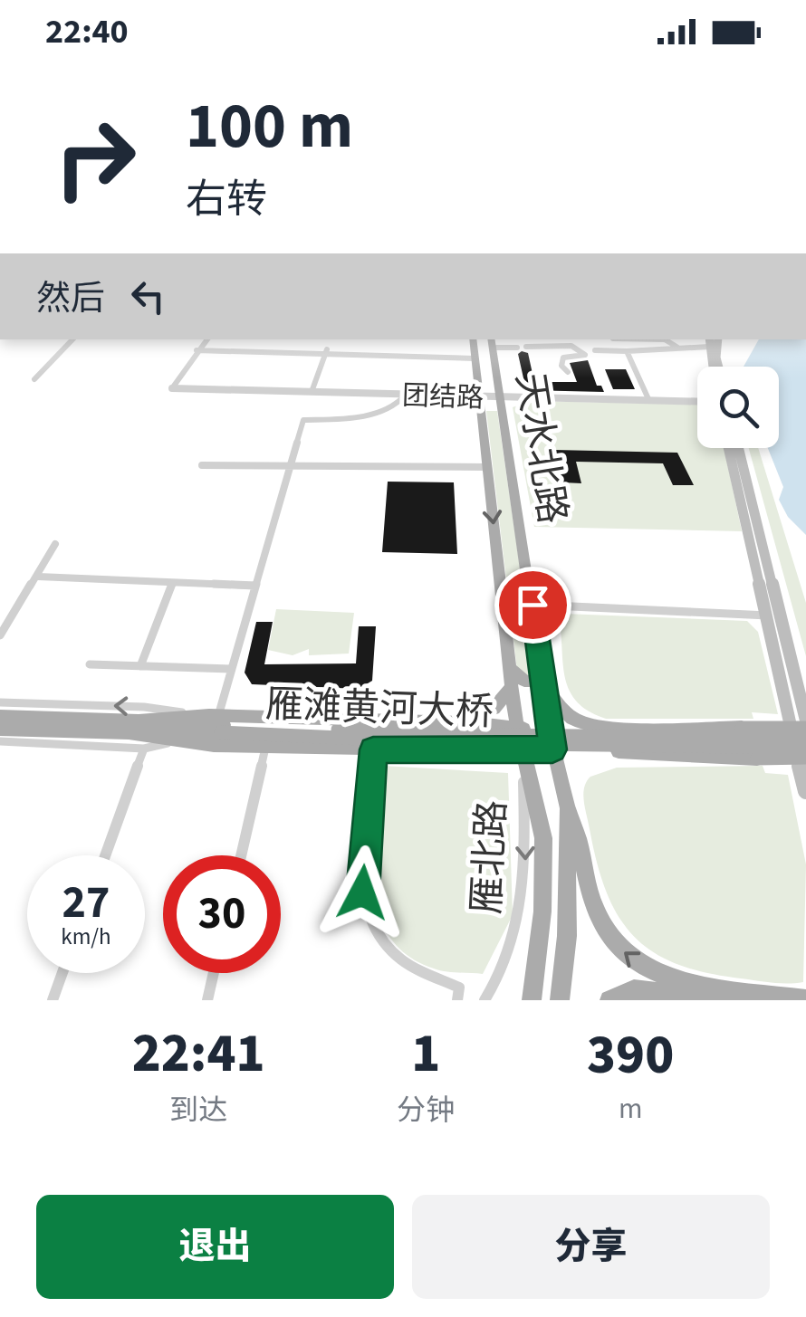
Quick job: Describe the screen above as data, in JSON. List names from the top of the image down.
{
  "streets": {
    "main road": ["天水北路", "雁滩黄河大桥"],
    "street": ["团结路", "雁北路"]
  },
  "crossings": [
    ["团结路", "天水北路"],
    ["天水北路", "雁北路"]
  ],
  "one_way": ["雁北路"],
  "page": {
    "status": "22:40",
    "turn": ["100 m", "右转"],
    "then": "然后",
    "speed": "27 km/h",
    "limit": "30",
    "eta": [
      "22:41",
      "到达",
      "1",
      "分钟",
      "390",
      "m"
    ],
    "buttons": ["退出", "分享"]
  }
}
